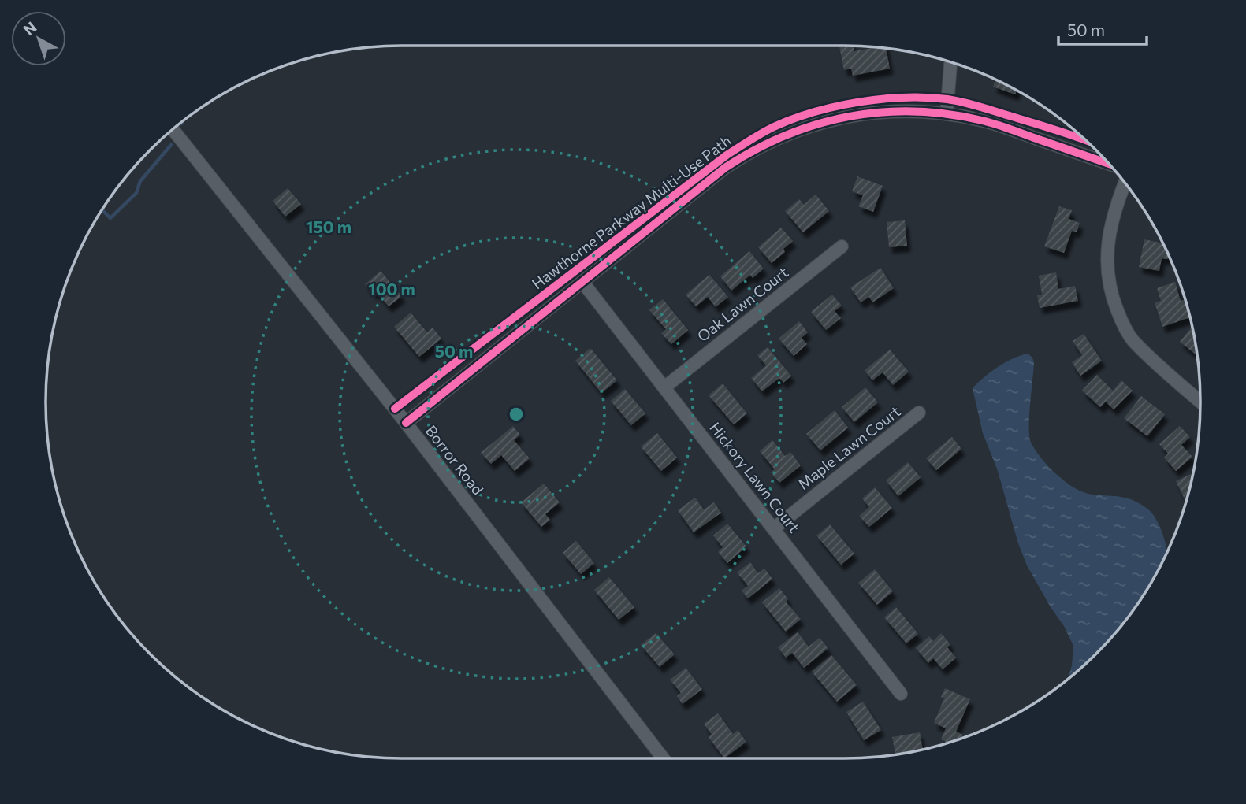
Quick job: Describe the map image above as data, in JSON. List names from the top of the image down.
{
  "streets": {
    "street": [
      "Oak Lawn Court",
      "Maple Lawn Court",
      "Borror Road",
      "Hickory Lawn Court"
    ],
    "cycle path": ["Hawthorne Parkway Multi-Use Path"]
  },
  "crossings": [
    ["Oak Lawn Court", "Hickory Lawn Court"],
    ["Maple Lawn Court", "Hickory Lawn Court"]
  ],
  "scale_bar": "50 m",
  "north": "top left",
  "rings": ["150 m", "100 m", "50 m"]
}
